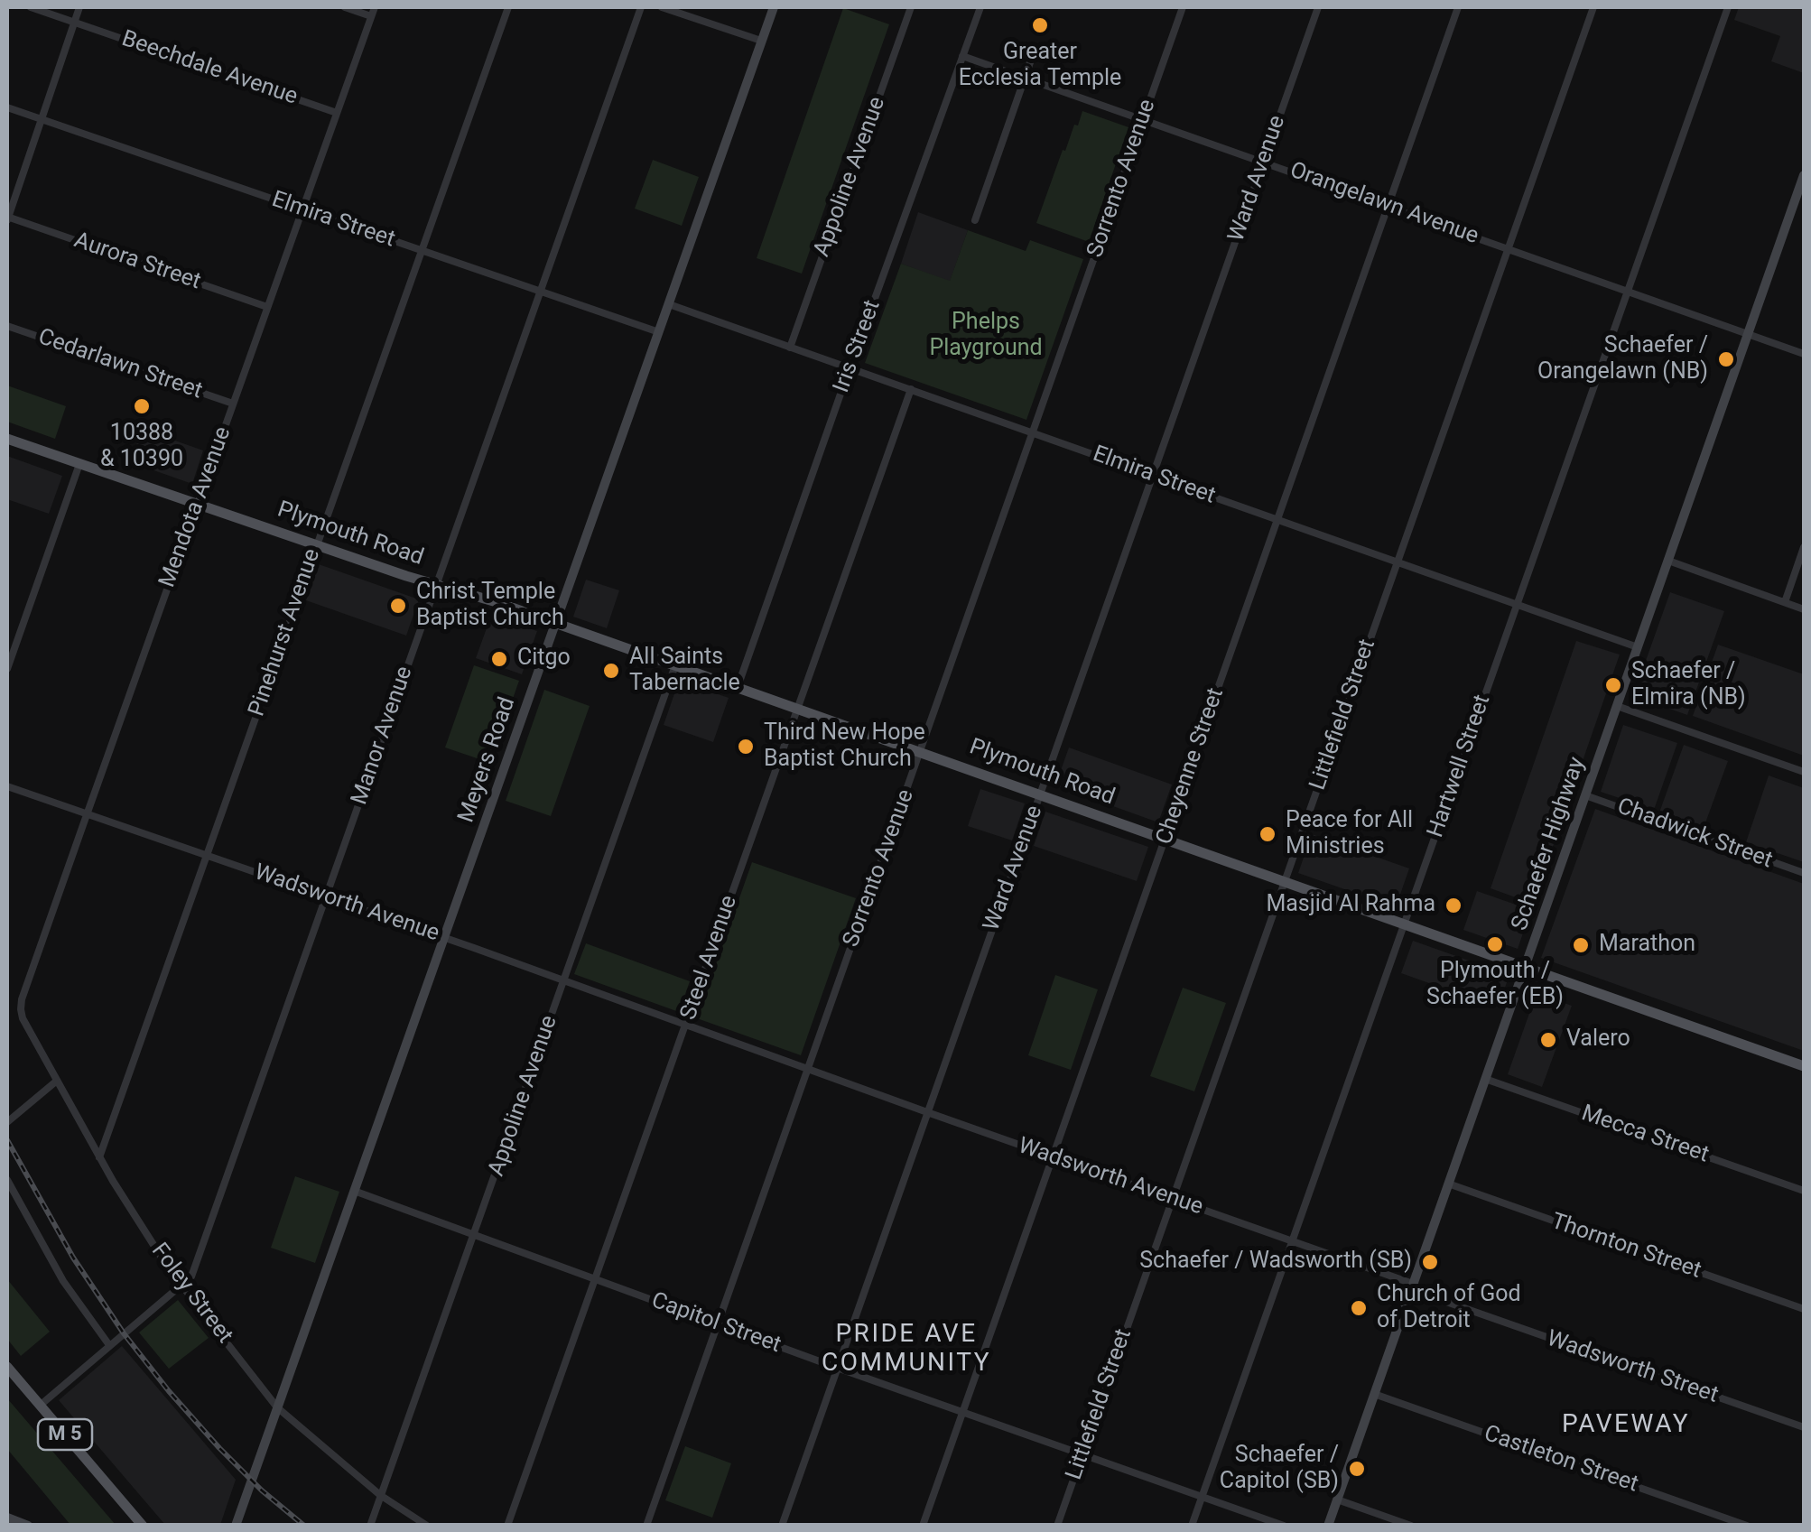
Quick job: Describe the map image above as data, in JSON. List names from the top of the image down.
{
  "streets": {
    "main road": ["Plymouth Road", "M 5"],
    "street": [
      "Beechdale Avenue",
      "Appoline Avenue",
      "Sorrento Avenue",
      "Ward Avenue",
      "Orangelawn Avenue",
      "Elmira Street",
      "Aurora Street",
      "Iris Street",
      "Cedarlawn Street",
      "Mendota Avenue",
      "Pinehurst Avenue",
      "Littlefield Street",
      "Manor Avenue",
      "Meyers Road",
      "Cheyenne Street",
      "Hartwell Street",
      "Chadwick Street",
      "Schaefer Highway",
      "Wadsworth Avenue",
      "Steel Avenue",
      "Mecca Street",
      "Thornton Street",
      "Foley Street",
      "Capitol Street",
      "Wadsworth Street",
      "Castleton Street"
    ]
  },
  "crossings": [
    ["Beechdale Avenue", "Mendota Avenue"],
    ["Appoline Avenue", "Elmira Street"],
    ["Appoline Avenue", "Plymouth Road"],
    ["Appoline Avenue", "Wadsworth Avenue"],
    ["Appoline Avenue", "Foley Street"],
    ["Appoline Avenue", "Capitol Street"],
    ["Sorrento Avenue", "Orangelawn Avenue"],
    ["Sorrento Avenue", "Elmira Street"],
    ["Sorrento Avenue", "Plymouth Road"],
    ["Sorrento Avenue", "Wadsworth Avenue"],
    ["Sorrento Avenue", "Capitol Street"],
    ["Ward Avenue", "Orangelawn Avenue"],
    ["Ward Avenue", "Elmira Street"],
    ["Ward Avenue", "Plymouth Road"],
    ["Ward Avenue", "Wadsworth Avenue"],
    ["Ward Avenue", "Capitol Street"],
    ["Orangelawn Avenue", "Iris Street"],
    ["Orangelawn Avenue", "Littlefield Street"],
    ["Orangelawn Avenue", "Cheyenne Street"],
    ["Orangelawn Avenue", "Hartwell Street"],
    ["Orangelawn Avenue", "Schaefer Highway"],
    ["Elmira Street", "Iris Street"],
    ["Elmira Street", "Mendota Avenue"],
    ["Elmira Street", "Pinehurst Avenue"],
    ["Elmira Street", "Littlefield Street"],
    ["Elmira Street", "Manor Avenue"],
    ["Elmira Street", "Meyers Road"],
    ["Elmira Street", "Cheyenne Street"],
    ["Elmira Street", "Hartwell Street"],
    ["Elmira Street", "Schaefer Highway"],
    ["Elmira Street", "Steel Avenue"],
    ["Aurora Street", "Mendota Avenue"],
    ["Iris Street", "Plymouth Road"],
    ["Cedarlawn Street", "Mendota Avenue"],
    ["Mendota Avenue", "Plymouth Road"],
    ["Mendota Avenue", "Wadsworth Avenue"],
    ["Mendota Avenue", "Foley Street"],
    ["Plymouth Road", "Pinehurst Avenue"],
    ["Plymouth Road", "Littlefield Street"],
    ["Plymouth Road", "Manor Avenue"],
    ["Plymouth Road", "Meyers Road"],
    ["Plymouth Road", "Cheyenne Street"],
    ["Plymouth Road", "Hartwell Street"],
    ["Plymouth Road", "Schaefer Highway"],
    ["Plymouth Road", "Steel Avenue"],
    ["Pinehurst Avenue", "Wadsworth Avenue"],
    ["Pinehurst Avenue", "Foley Street"],
    ["Littlefield Street", "Wadsworth Avenue"],
    ["Littlefield Street", "Capitol Street"],
    ["Manor Avenue", "Wadsworth Avenue"],
    ["Manor Avenue", "Foley Street"],
    ["Manor Avenue", "M 5"],
    ["Meyers Road", "Wadsworth Avenue"],
    ["Meyers Road", "Foley Street"],
    ["Meyers Road", "Capitol Street"],
    ["Cheyenne Street", "Wadsworth Avenue"],
    ["Cheyenne Street", "Capitol Street"],
    ["Hartwell Street", "Wadsworth Avenue"],
    ["Hartwell Street", "Capitol Street"],
    ["Chadwick Street", "Schaefer Highway"],
    ["Schaefer Highway", "Wadsworth Avenue"],
    ["Schaefer Highway", "Mecca Street"],
    ["Schaefer Highway", "Thornton Street"],
    ["Schaefer Highway", "Wadsworth Street"],
    ["Schaefer Highway", "Castleton Street"],
    ["Wadsworth Avenue", "Steel Avenue"],
    ["Wadsworth Avenue", "Wadsworth Street"],
    ["Steel Avenue", "Capitol Street"]
  ],
  "districts": ["PRIDE AVE COMMUNITY", "PAVEWAY"],
  "parks": ["Phelps Playground"],
  "places": [
    "Greater Ecclesia Temple",
    "Schaefer / Orangelawn (NB)",
    "10388 & 10390",
    "Christ Temple Baptist Church",
    "Citgo",
    "All Saints Tabernacle",
    "Schaefer / Elmira (NB)",
    "Third New Hope Baptist Church",
    "Peace for All Ministries",
    "Masjid Al Rahma",
    "Plymouth / Schaefer (EB)",
    "Marathon",
    "Valero",
    "Schaefer / Wadsworth (SB)",
    "Church of God of Detroit",
    "Schaefer / Capitol (SB)"
  ]
}
